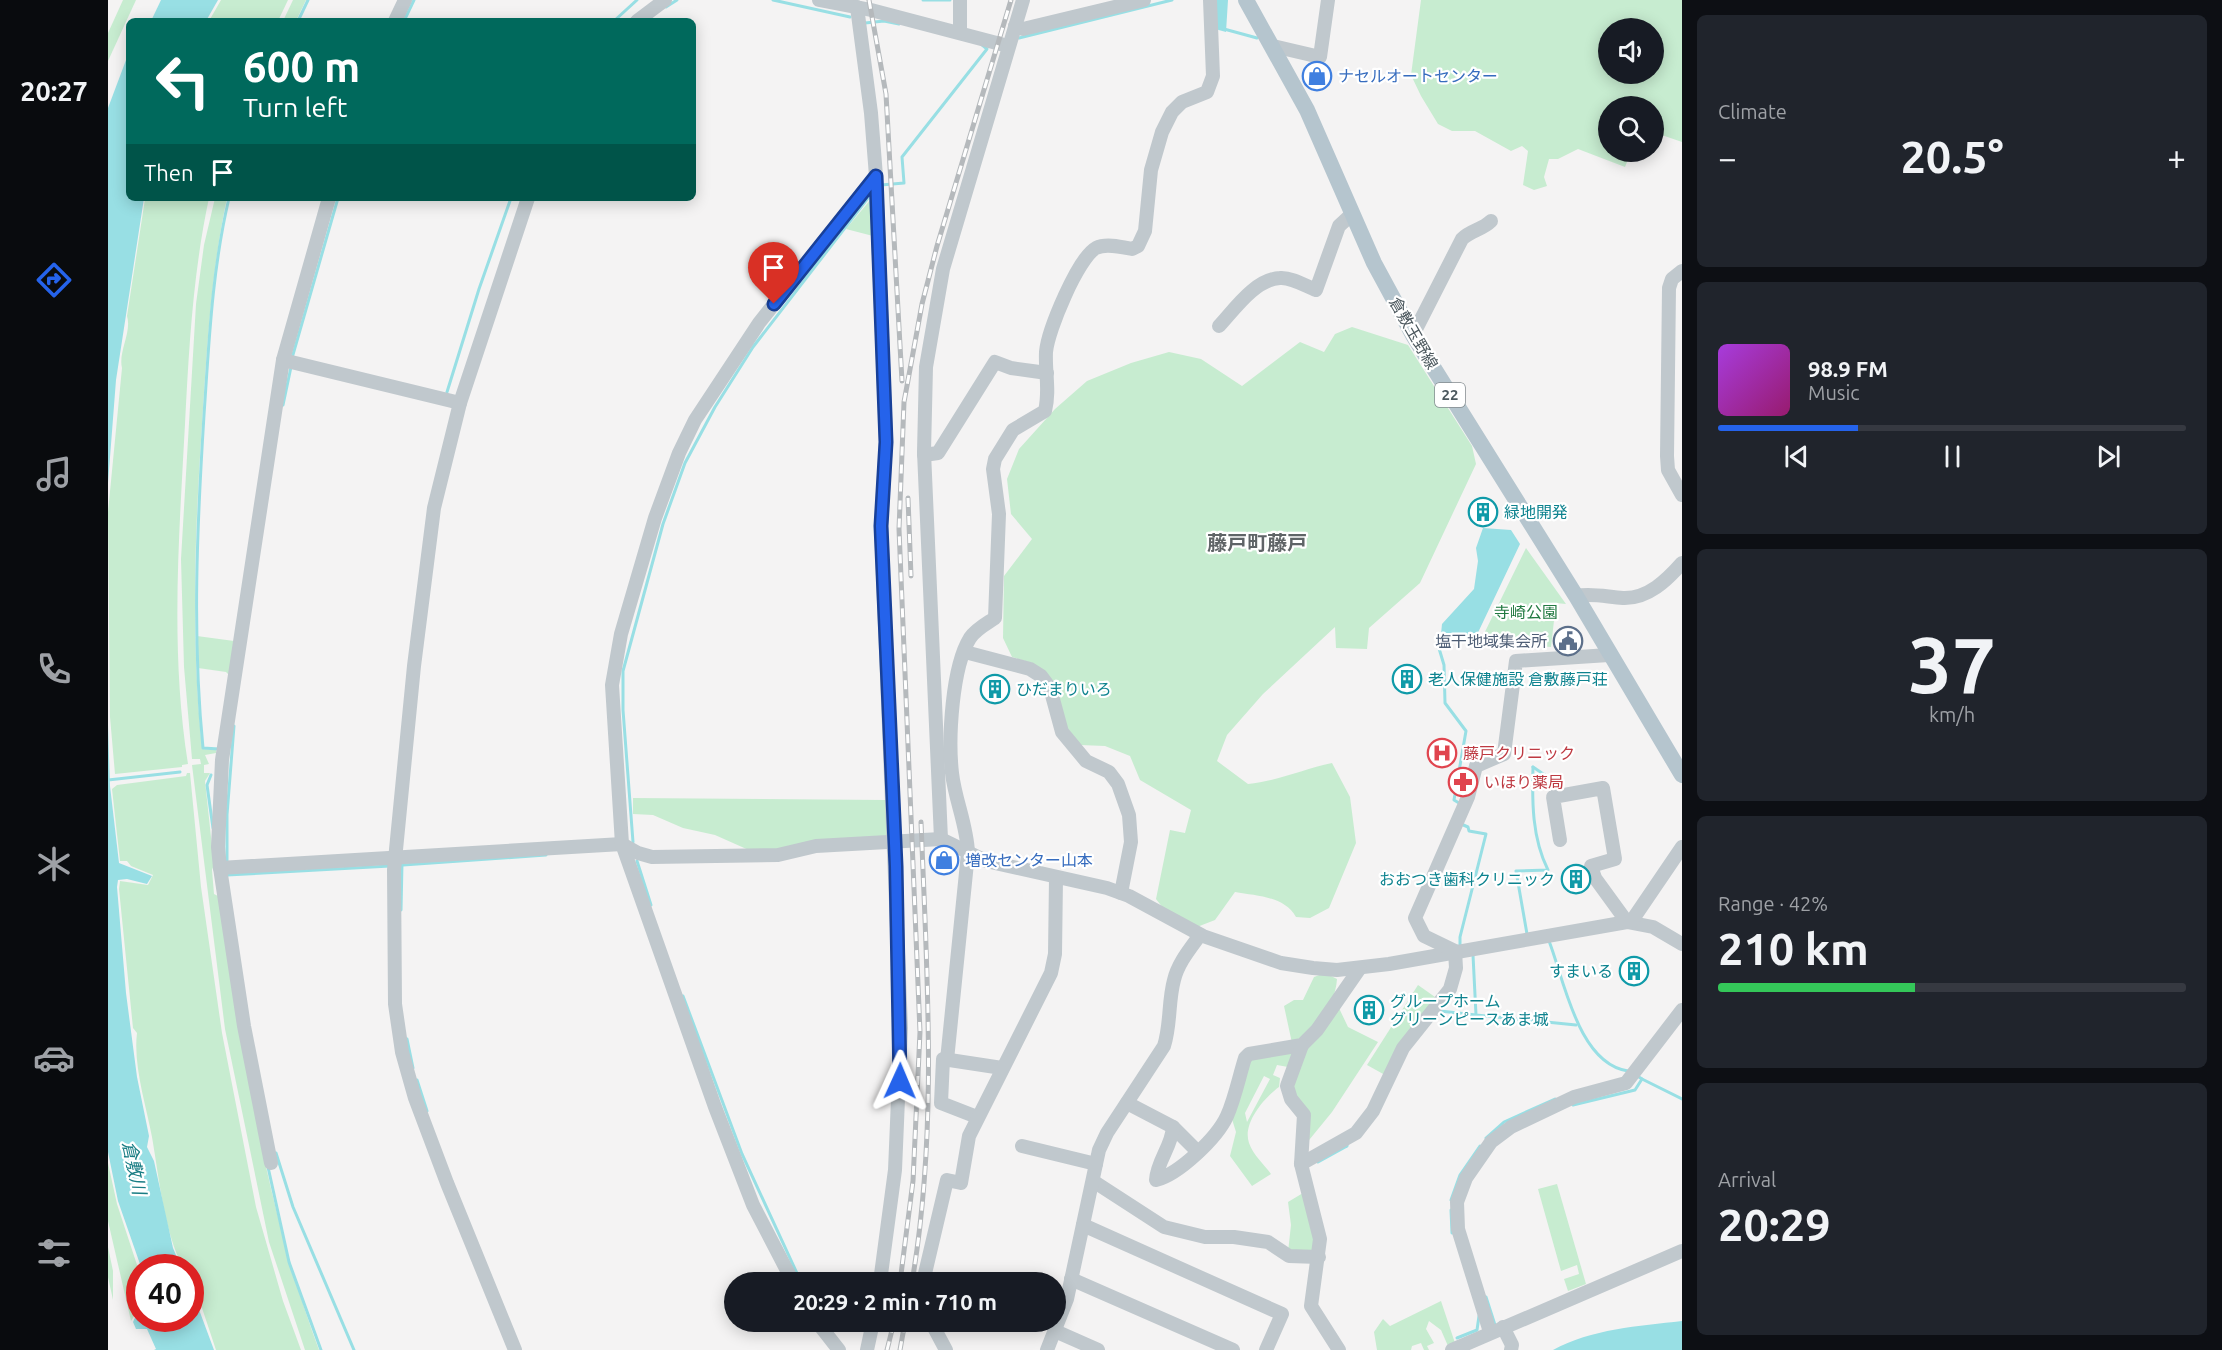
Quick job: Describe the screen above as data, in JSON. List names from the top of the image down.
{
  "streets": {
    "main road": ["倉敷玉野線", "22"]
  },
  "districts": ["藤戸町藤戸"],
  "water": ["倉敷川"],
  "parks": ["寺崎公園"],
  "places": {
    "shop": ["ナセルオートセンター", "増改センター山本"],
    "building": [
      "緑地開発",
      "老人保健施設 倉敷藤戸荘",
      "ひだまりいろ",
      "おおつき歯科クリニック",
      "すまいる",
      "グループホーム グリーンピースあま城"
    ],
    "public building": ["塩干地域集会所"],
    "hospital": ["藤戸クリニック"],
    "pharmacy": ["いほり薬局"]
  },
  "page": {
    "tabs": "20:27",
    "tile": [
      "Climate",
      ["37", "km/h"],
      ["Range · 42%", "210 km"],
      ["Arrival", "20:29"]
    ],
    "turn": ["600 m", "Turn left"],
    "heat": ["−", "20.5°", "+"],
    "then": "Then",
    "song": ["98.9 FM", "Music"],
    "limit": "40",
    "trip": "20:29 · 2 min · 710 m"
  }
}
